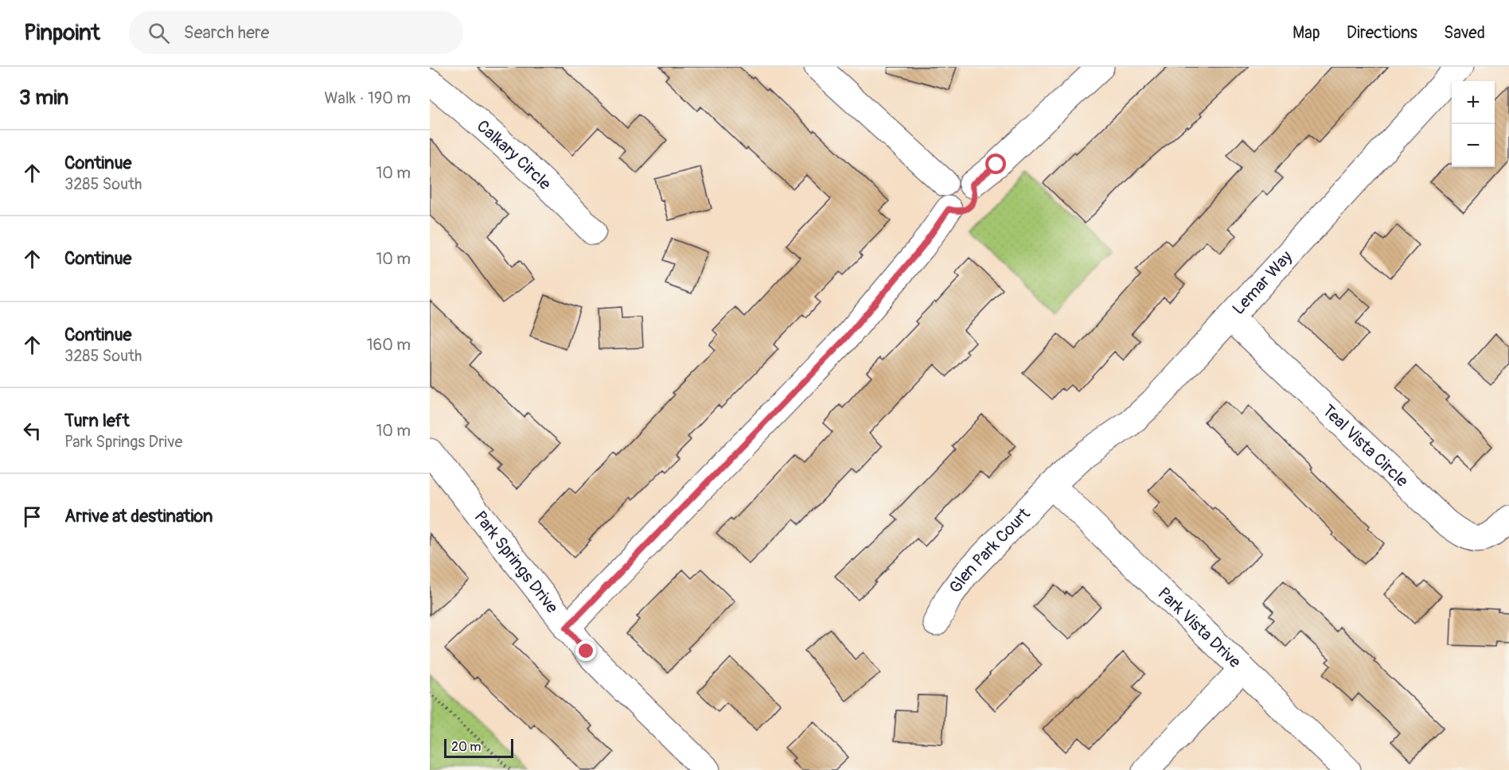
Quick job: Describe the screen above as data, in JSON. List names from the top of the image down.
{
  "streets": {
    "street": [
      "Calkary Circle",
      "Lemar Way",
      "Teal Vista Circle",
      "Glen Park Court",
      "Park Springs Drive",
      "Park Vista Drive"
    ]
  },
  "crossings": [
    ["Lemar Way", "Teal Vista Circle"],
    ["Lemar Way", "Glen Park Court"],
    ["Lemar Way", "Park Vista Drive"],
    ["Glen Park Court", "Park Vista Drive"]
  ],
  "scale_bar": "20 m",
  "page": {
    "header": "Pinpoint",
    "search": "Search here",
    "nav": ["Map", "Directions", "Saved"],
    "heading": ["3 min", "Walk · 190 m"],
    "map_buttons": ["+", "−"],
    "list": [
      ["Continue", "3285 South", "10 m"],
      ["Continue", "10 m"],
      ["Continue", "3285 South", "160 m"],
      ["Turn left", "Park Springs Drive", "10 m"],
      "Arrive at destination"
    ],
    "scale": "20 m"
  }
}
